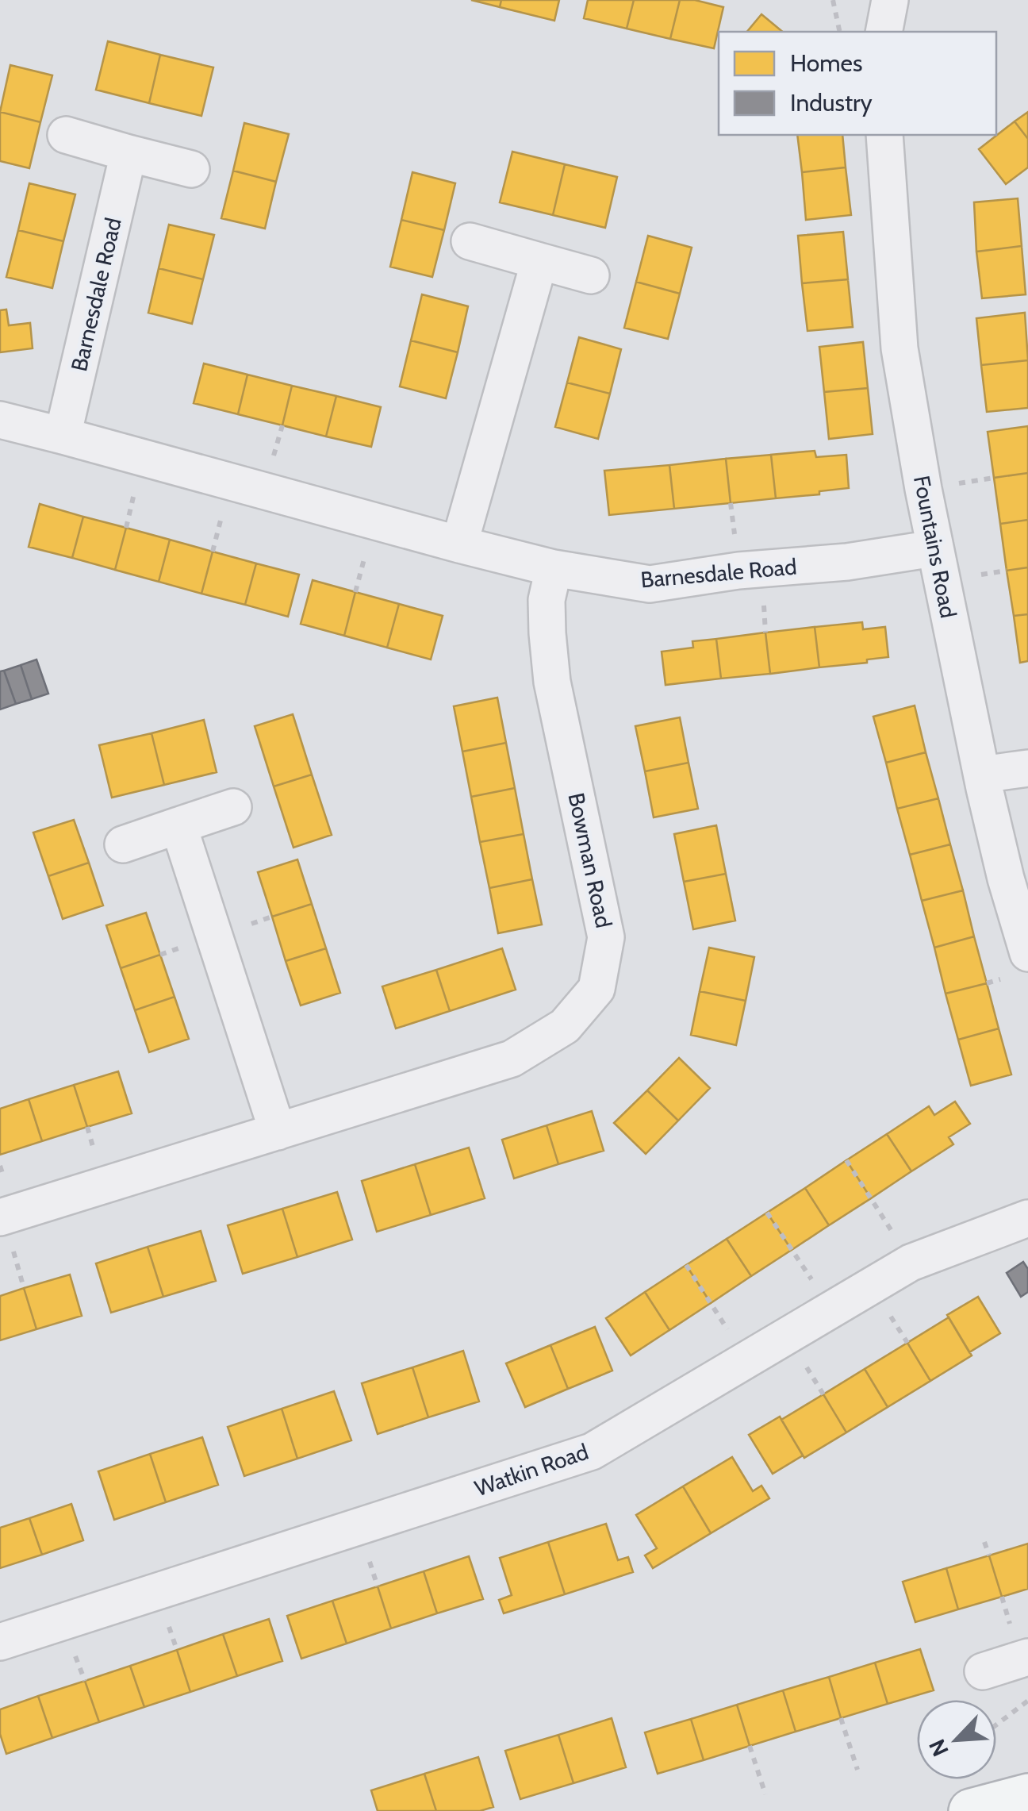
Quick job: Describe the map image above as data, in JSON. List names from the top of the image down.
{
  "streets": {
    "street": [
      "Barnesdale Road",
      "Fountains Road",
      "Bowman Road",
      "Watkin Road"
    ]
  },
  "crossings": [
    ["Barnesdale Road", "Fountains Road"],
    ["Barnesdale Road", "Bowman Road"]
  ],
  "legend": ["Homes", "Industry"],
  "north": "bottom left"
}
